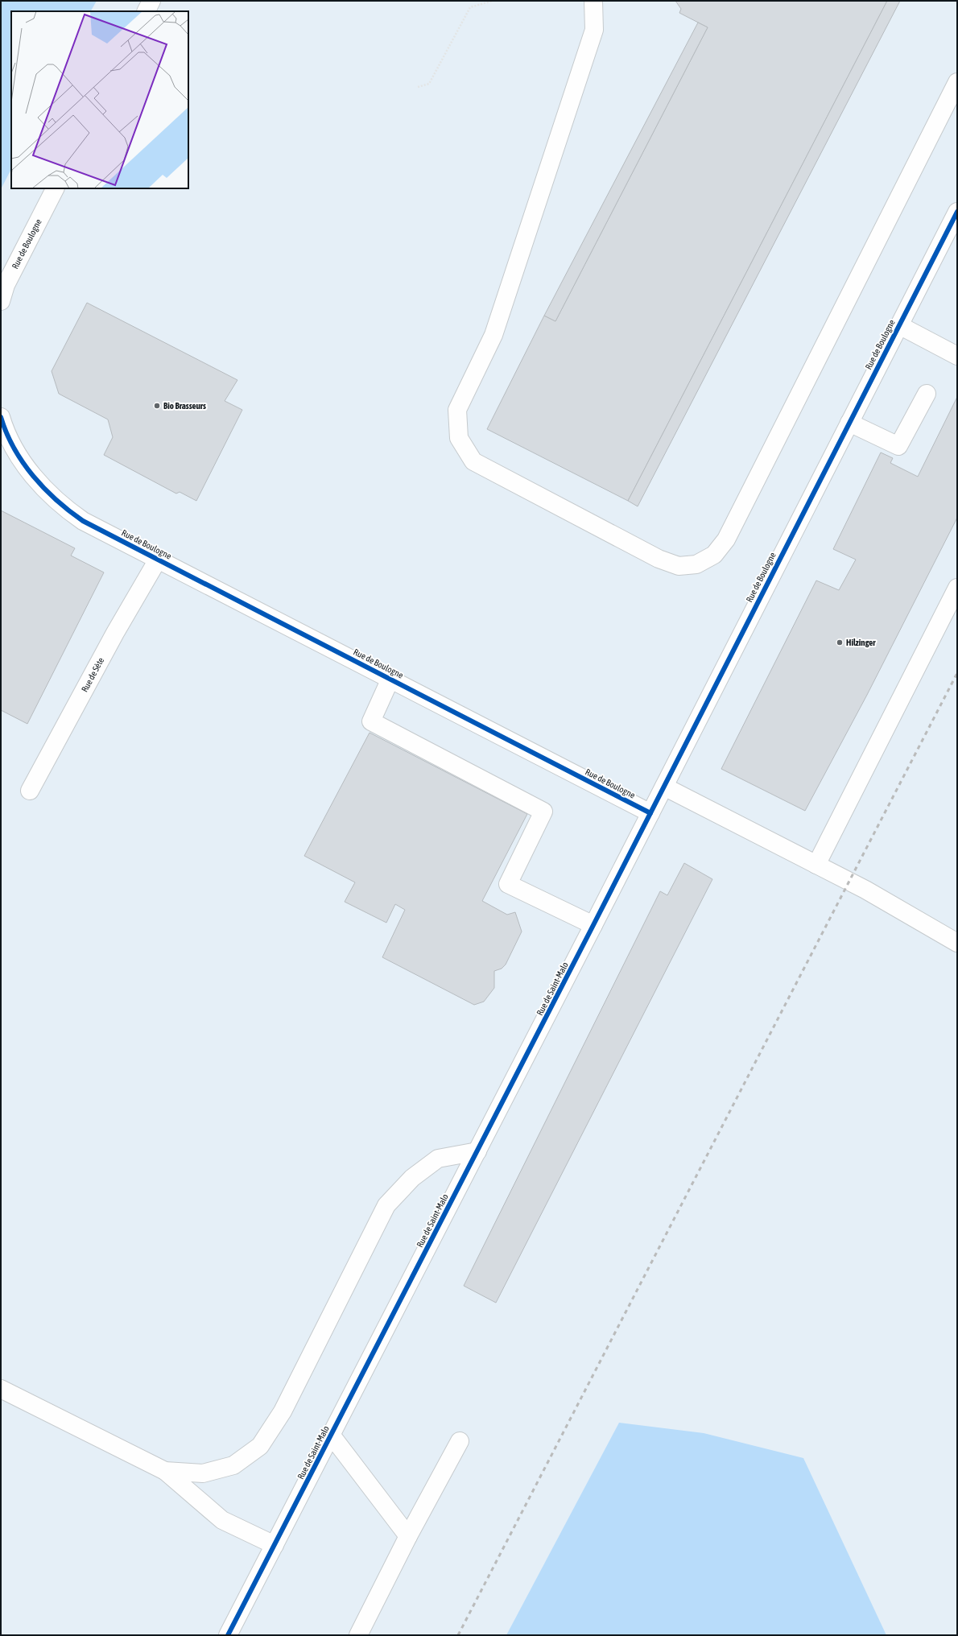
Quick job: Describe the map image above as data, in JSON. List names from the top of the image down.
{
  "streets": {
    "street": ["Rue de Boulogne", "Rue de Sète", "Rue de Saint-Malo"]
  },
  "crossings": [
    ["Rue de Boulogne", "Rue de Sète"],
    ["Rue de Boulogne", "Rue de Saint-Malo"]
  ],
  "places": ["Bio Brasseurs", "Hilzinger"]
}
